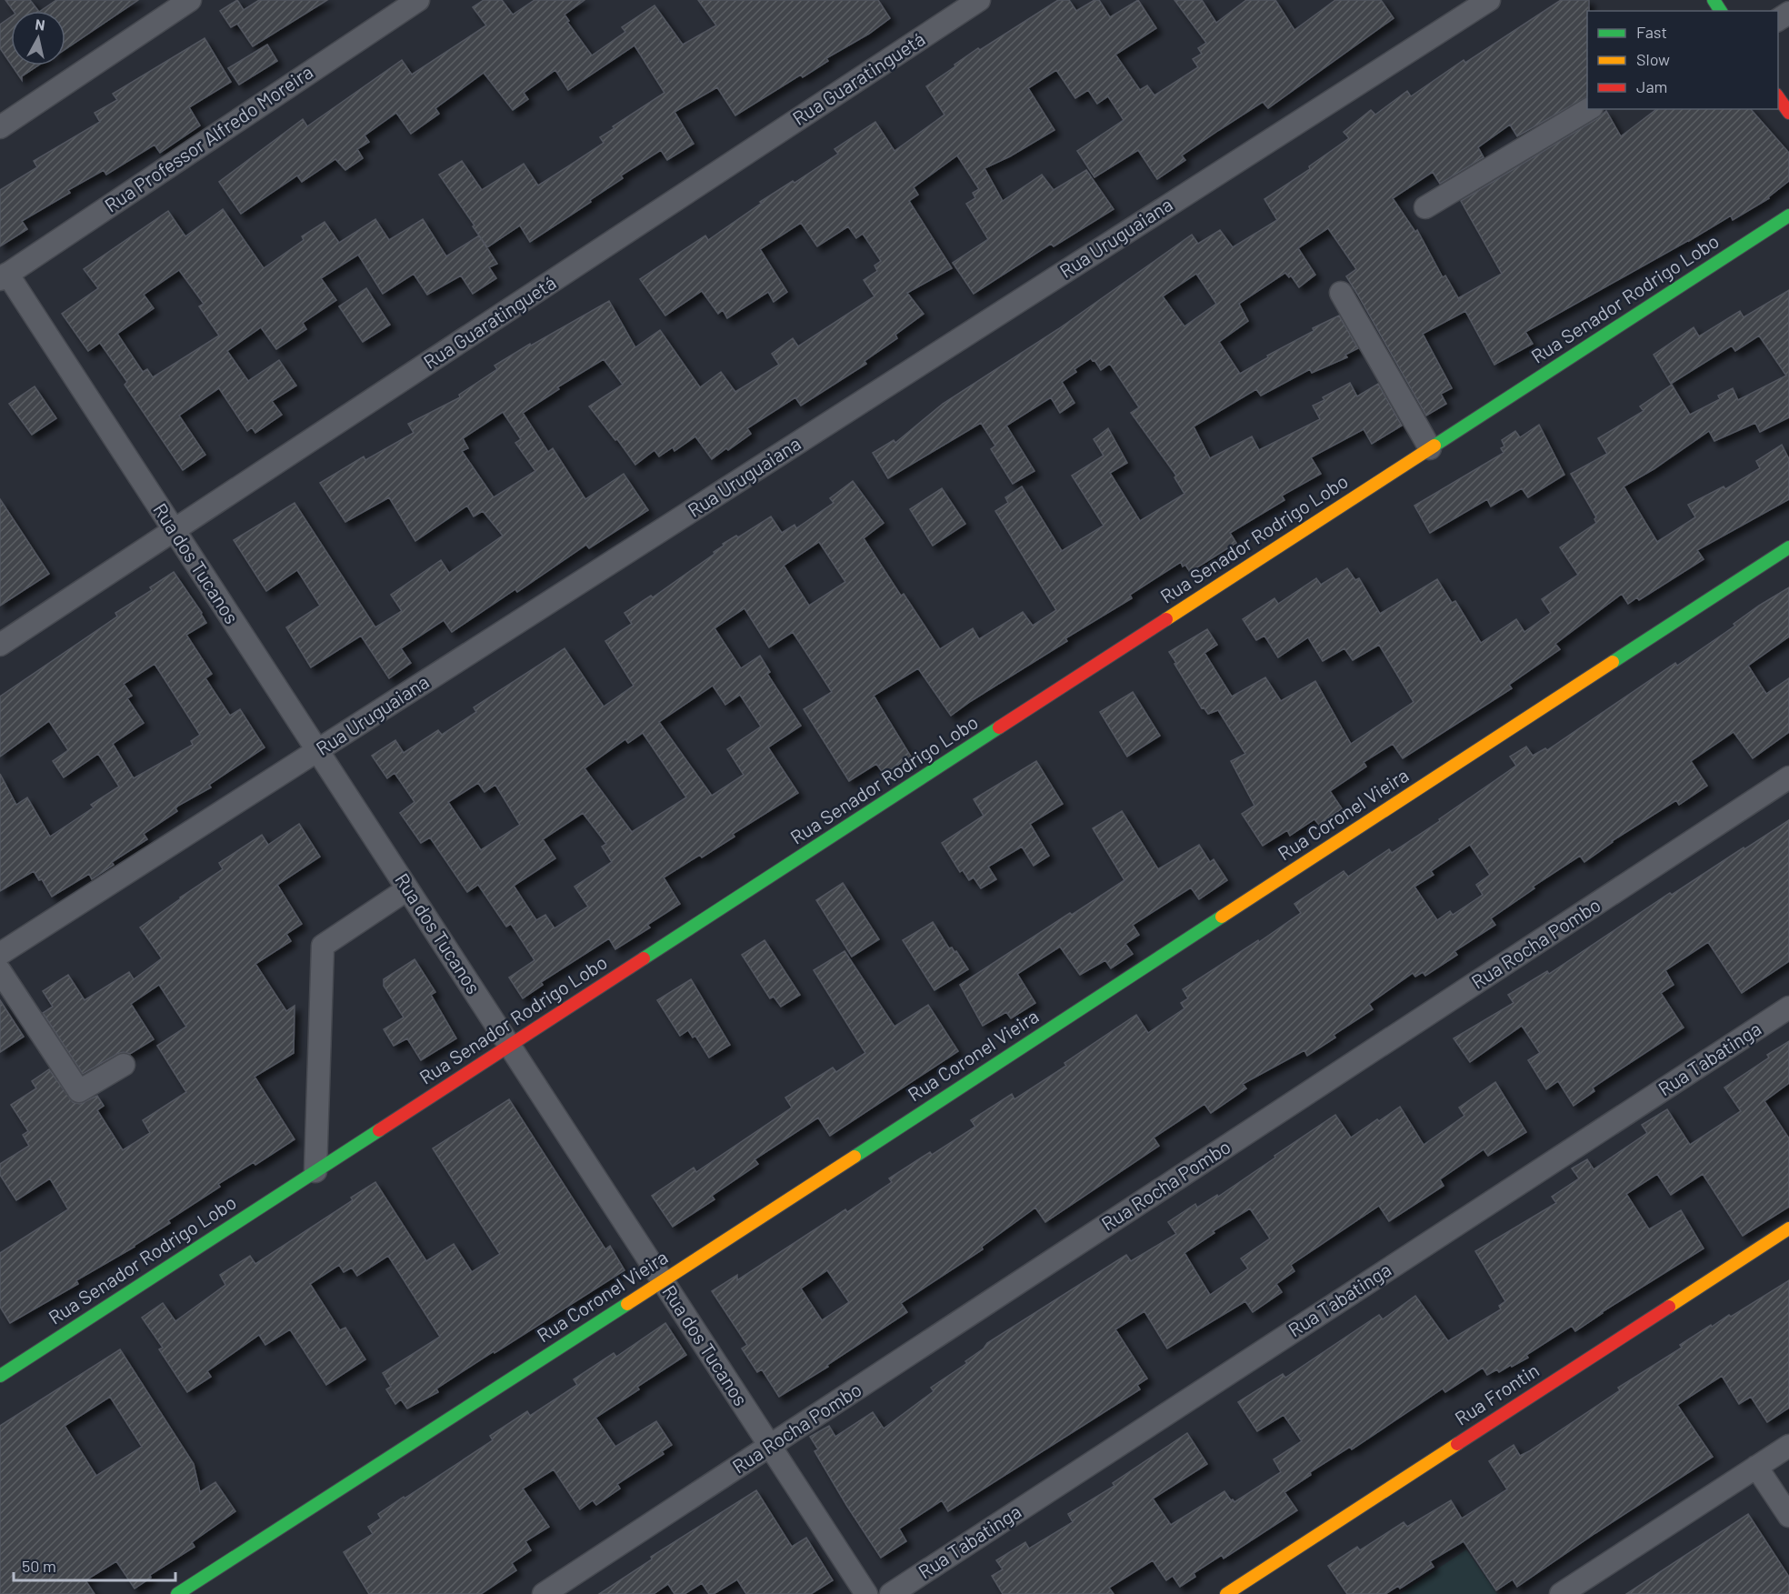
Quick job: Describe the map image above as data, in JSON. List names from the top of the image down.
{
  "streets": {
    "street": [
      "Rua Guaratinguetá",
      "Rua Professor Alfredo Moreira",
      "Rua Uruguaiana",
      "Rua Senador Rodrigo Lobo",
      "Rua dos Tucanos",
      "Rua Coronel Vieira",
      "Rua Rocha Pombo",
      "Rua Tabatinga",
      "Rua Frontin"
    ]
  },
  "crossings": [
    ["Rua Guaratinguetá", "Rua dos Tucanos"],
    ["Rua Professor Alfredo Moreira", "Rua dos Tucanos"],
    ["Rua Uruguaiana", "Rua dos Tucanos"],
    ["Rua Senador Rodrigo Lobo", "Rua dos Tucanos"],
    ["Rua dos Tucanos", "Rua Coronel Vieira"],
    ["Rua dos Tucanos", "Rua Rocha Pombo"]
  ],
  "legend": ["Fast", "Slow", "Jam"],
  "scale_bar": "50 m",
  "north": "top"
}
